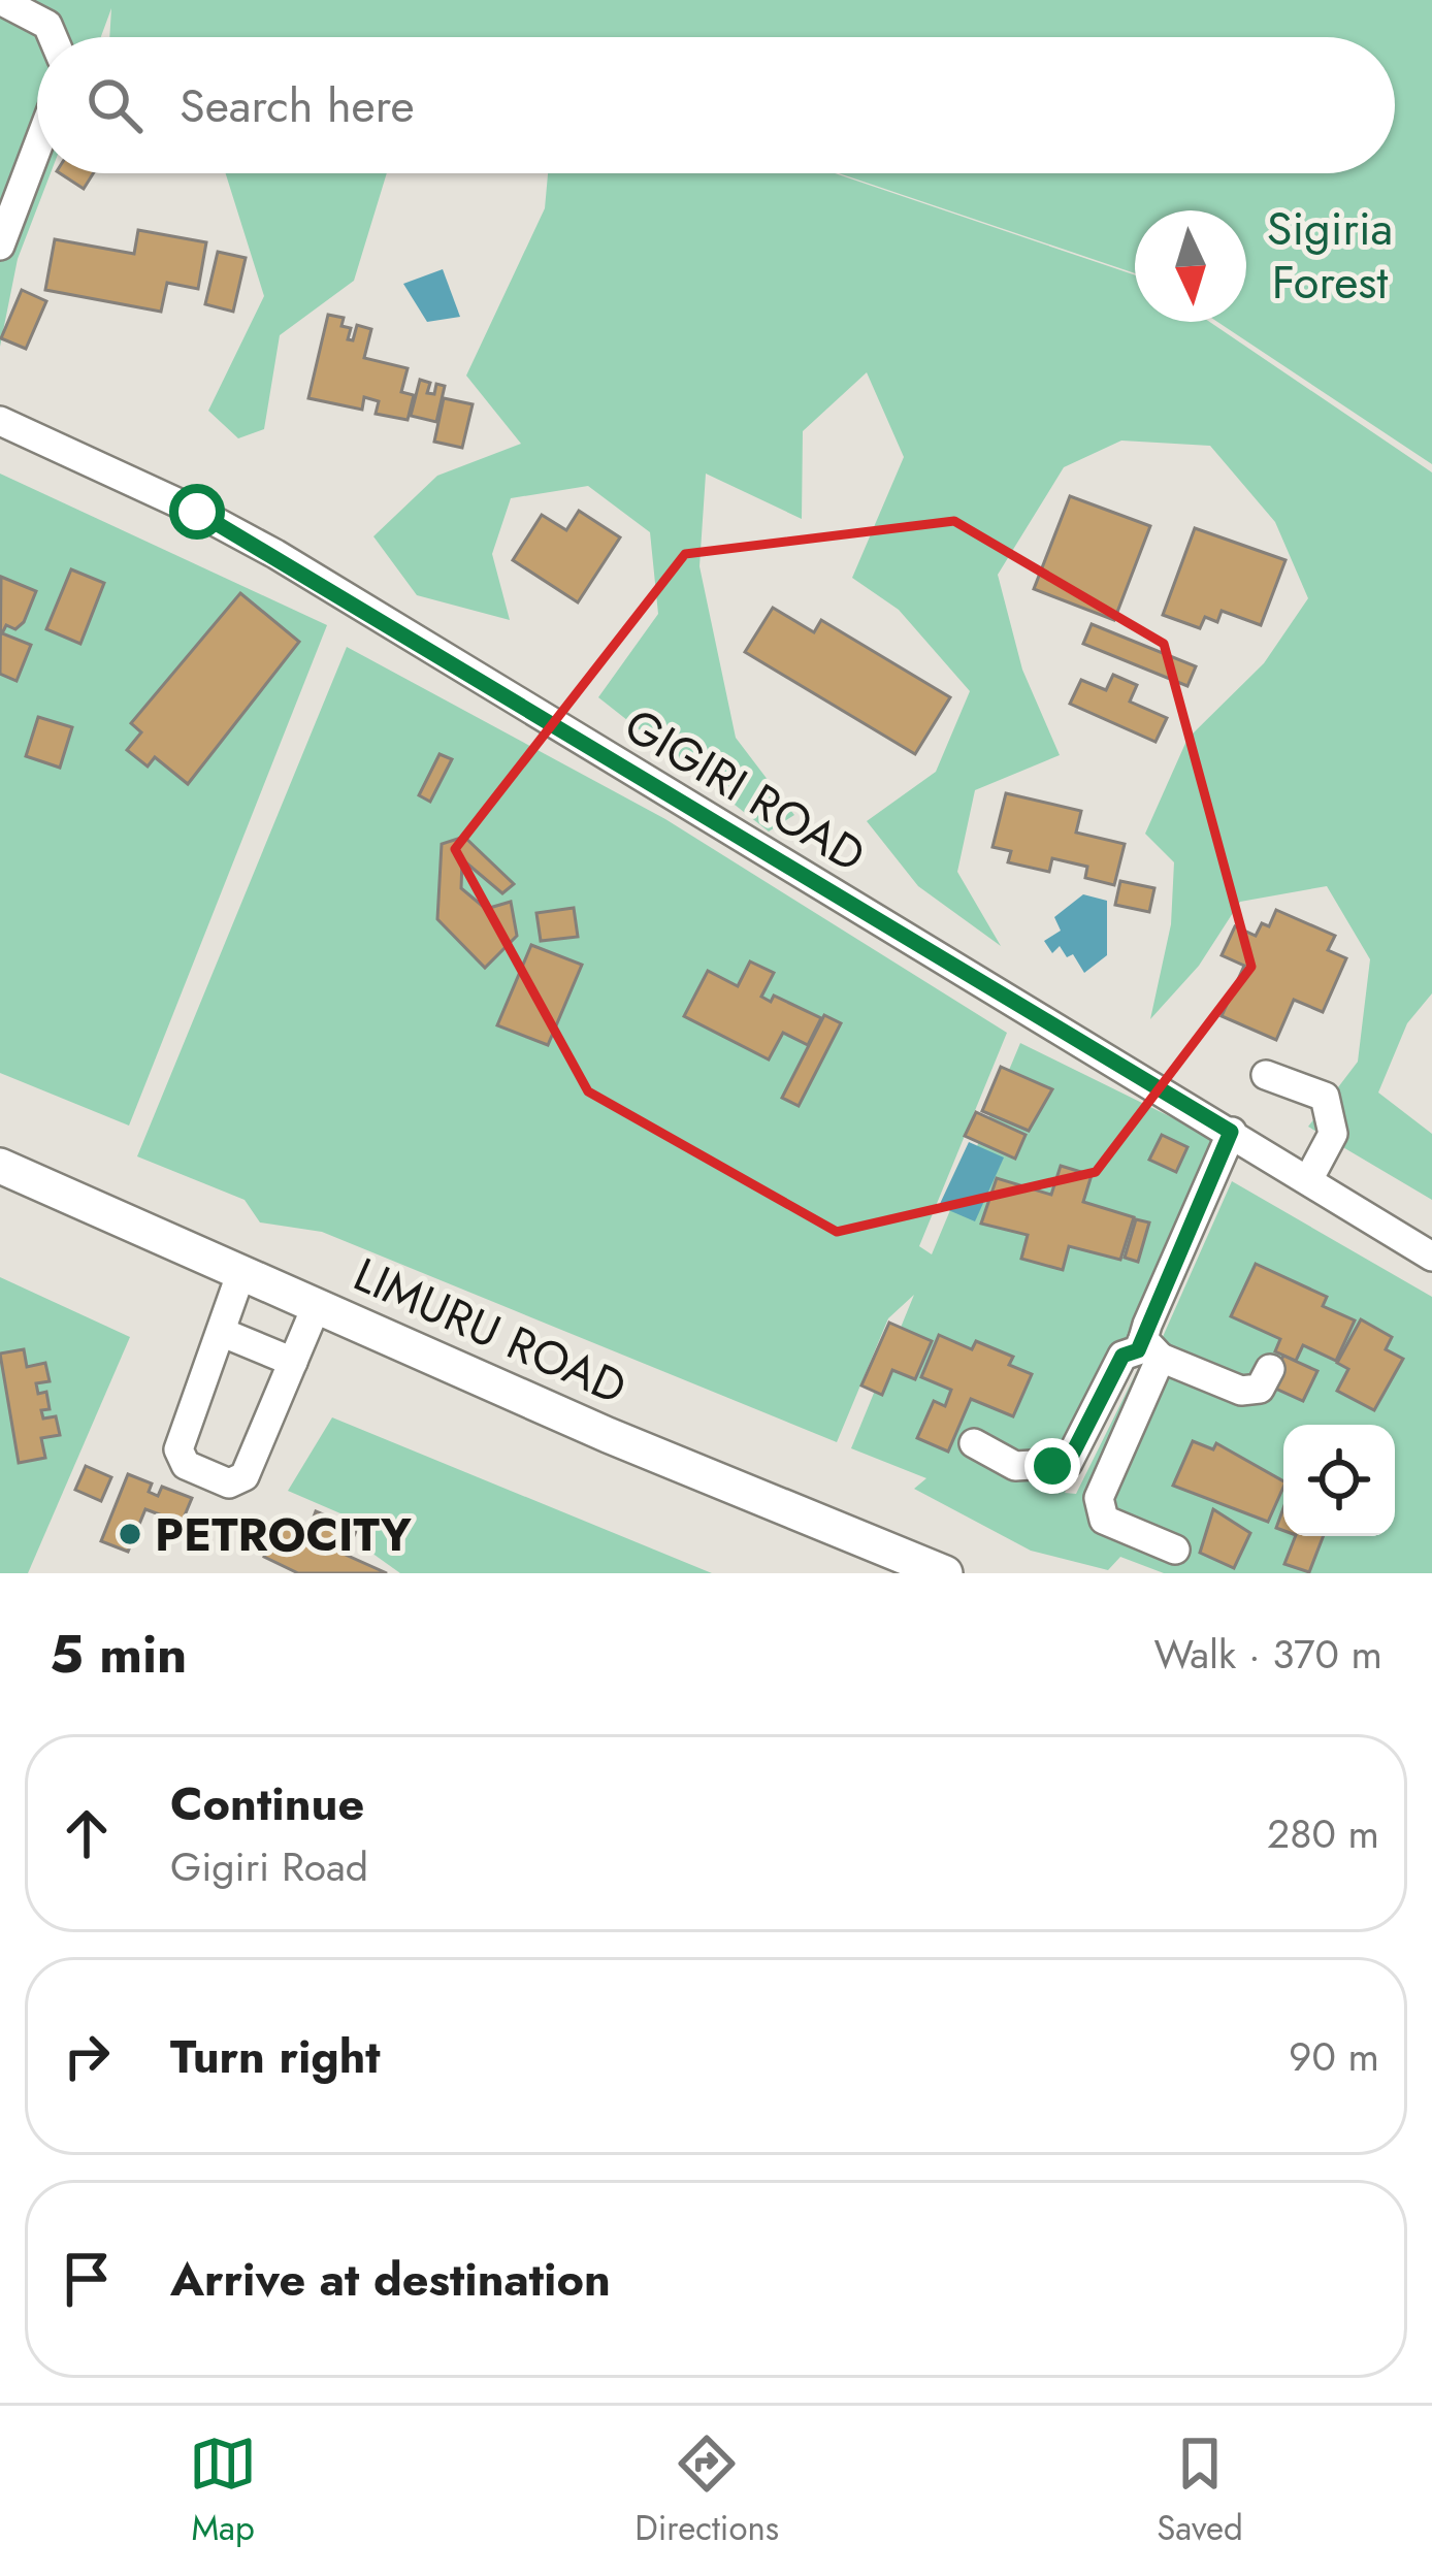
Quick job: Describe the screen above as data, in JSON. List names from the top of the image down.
{
  "streets": {
    "main road": ["LIMURU ROAD"],
    "street": ["GIGIRI ROAD"]
  },
  "parks": ["Sigiria Forest"],
  "places": ["PETROCITY"],
  "north": "bottom",
  "page": {
    "search": "Search here",
    "heading": ["5 min", "Walk · 370 m"],
    "list": [
      ["Continue", "Gigiri Road", "280 m"],
      ["Turn right", "90 m"],
      "Arrive at destination"
    ],
    "nav": ["Map", "Directions", "Saved"]
  }
}
